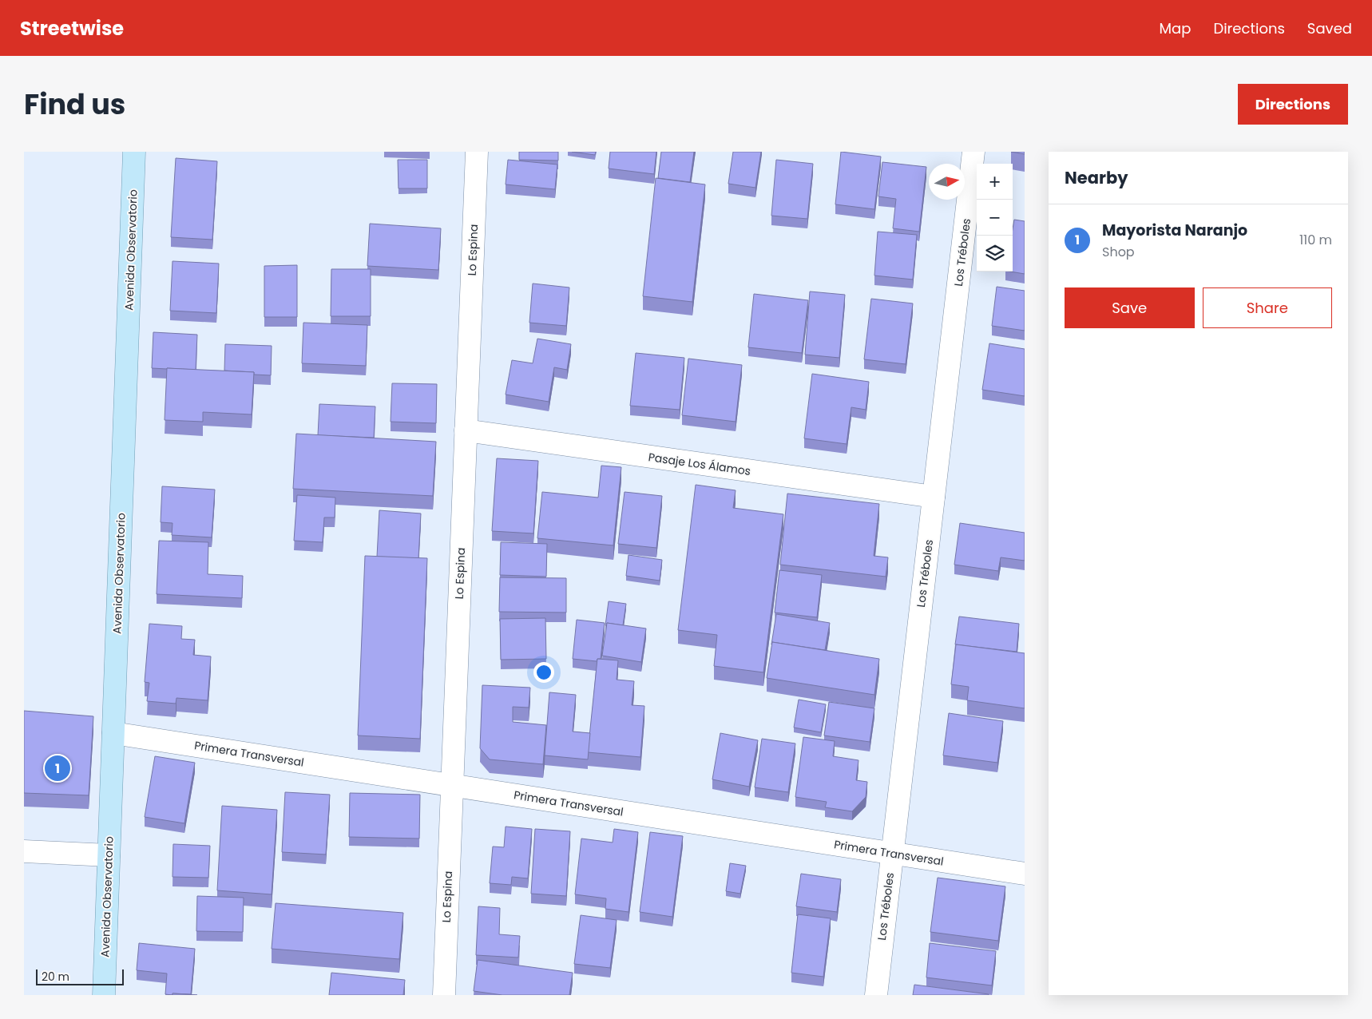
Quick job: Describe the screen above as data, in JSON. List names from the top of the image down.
{
  "streets": {
    "main road": ["Avenida Observatorio"],
    "street": [
      "Lo Espina",
      "Los Tréboles",
      "Pasaje Los Álamos",
      "Primera Transversal"
    ]
  },
  "crossings": [
    ["Avenida Observatorio", "Primera Transversal"],
    ["Lo Espina", "Pasaje Los Álamos"],
    ["Lo Espina", "Primera Transversal"],
    ["Los Tréboles", "Pasaje Los Álamos"],
    ["Los Tréboles", "Primera Transversal"]
  ],
  "scale_bar": "20 m",
  "north": "right",
  "page": {
    "header": "Streetwise",
    "nav": ["Map", "Directions", "Saved"],
    "title": "Find us",
    "buttons": [
      "Directions",
      ["Save", "Share"]
    ],
    "heading": "Nearby",
    "map_buttons": ["+", "−"],
    "list": [
      {
        "mark": "1",
        "name": "Mayorista Naranjo",
        "note": "Shop",
        "value": "110 m"
      }
    ],
    "pins": "1",
    "scale": "20 m"
  }
}
